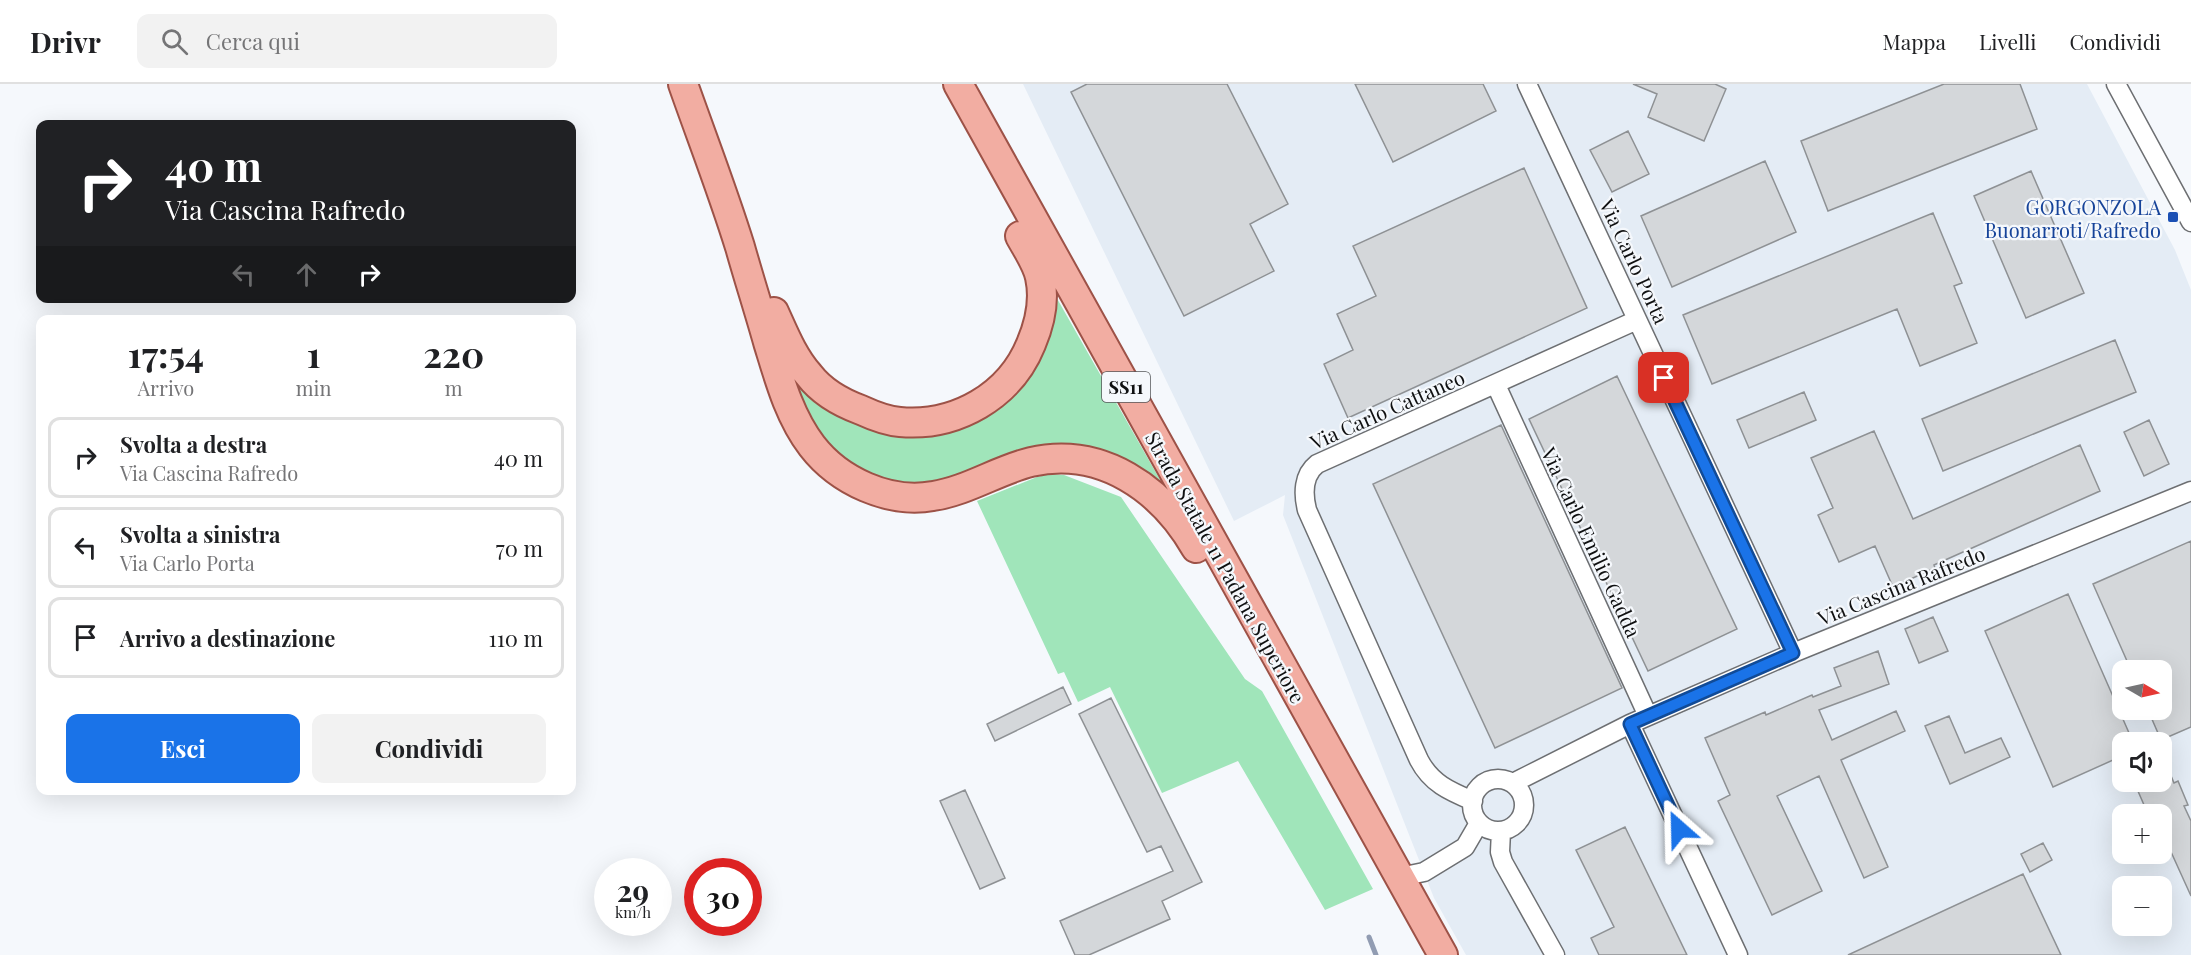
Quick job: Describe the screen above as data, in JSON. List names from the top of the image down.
{
  "streets": {
    "main road": ["SS11", "Strada Statale 11 Padana Superiore"],
    "street": [
      "Via Carlo Porta",
      "Via Carlo Cattaneo",
      "Via Carlo Emilio Gadda",
      "Via Cascina Rafredo"
    ]
  },
  "crossings": [
    ["Via Carlo Porta", "Via Carlo Cattaneo"],
    ["Via Carlo Porta", "Via Cascina Rafredo"],
    ["Via Carlo Cattaneo", "Via Carlo Emilio Gadda"],
    ["Via Carlo Cattaneo", "Via Cascina Rafredo"],
    ["Via Carlo Emilio Gadda", "Via Cascina Rafredo"]
  ],
  "places": {
    "transit": ["GORGONZOLA Buonarroti/Rafredo"]
  },
  "north": "right",
  "page": {
    "header": "Drivr",
    "search": "Cerca qui",
    "nav": ["Mappa", "Livelli", "Condividi"],
    "turn": ["40 m", "Via Cascina Rafredo"],
    "eta": [
      "17:54",
      "Arrivo",
      "1",
      "min",
      "220",
      "m"
    ],
    "list": [
      {
        "name": "Svolta a destra",
        "note": "Via Cascina Rafredo",
        "value": "40 m"
      },
      {
        "name": "Svolta a sinistra",
        "note": "Via Carlo Porta",
        "value": "70 m"
      },
      {
        "name": "Arrivo a destinazione",
        "value": "110 m"
      }
    ],
    "map_buttons": ["+", "−"],
    "buttons": ["Esci", "Condividi"],
    "speed": "29 km/h",
    "limit": "30"
  }
}
